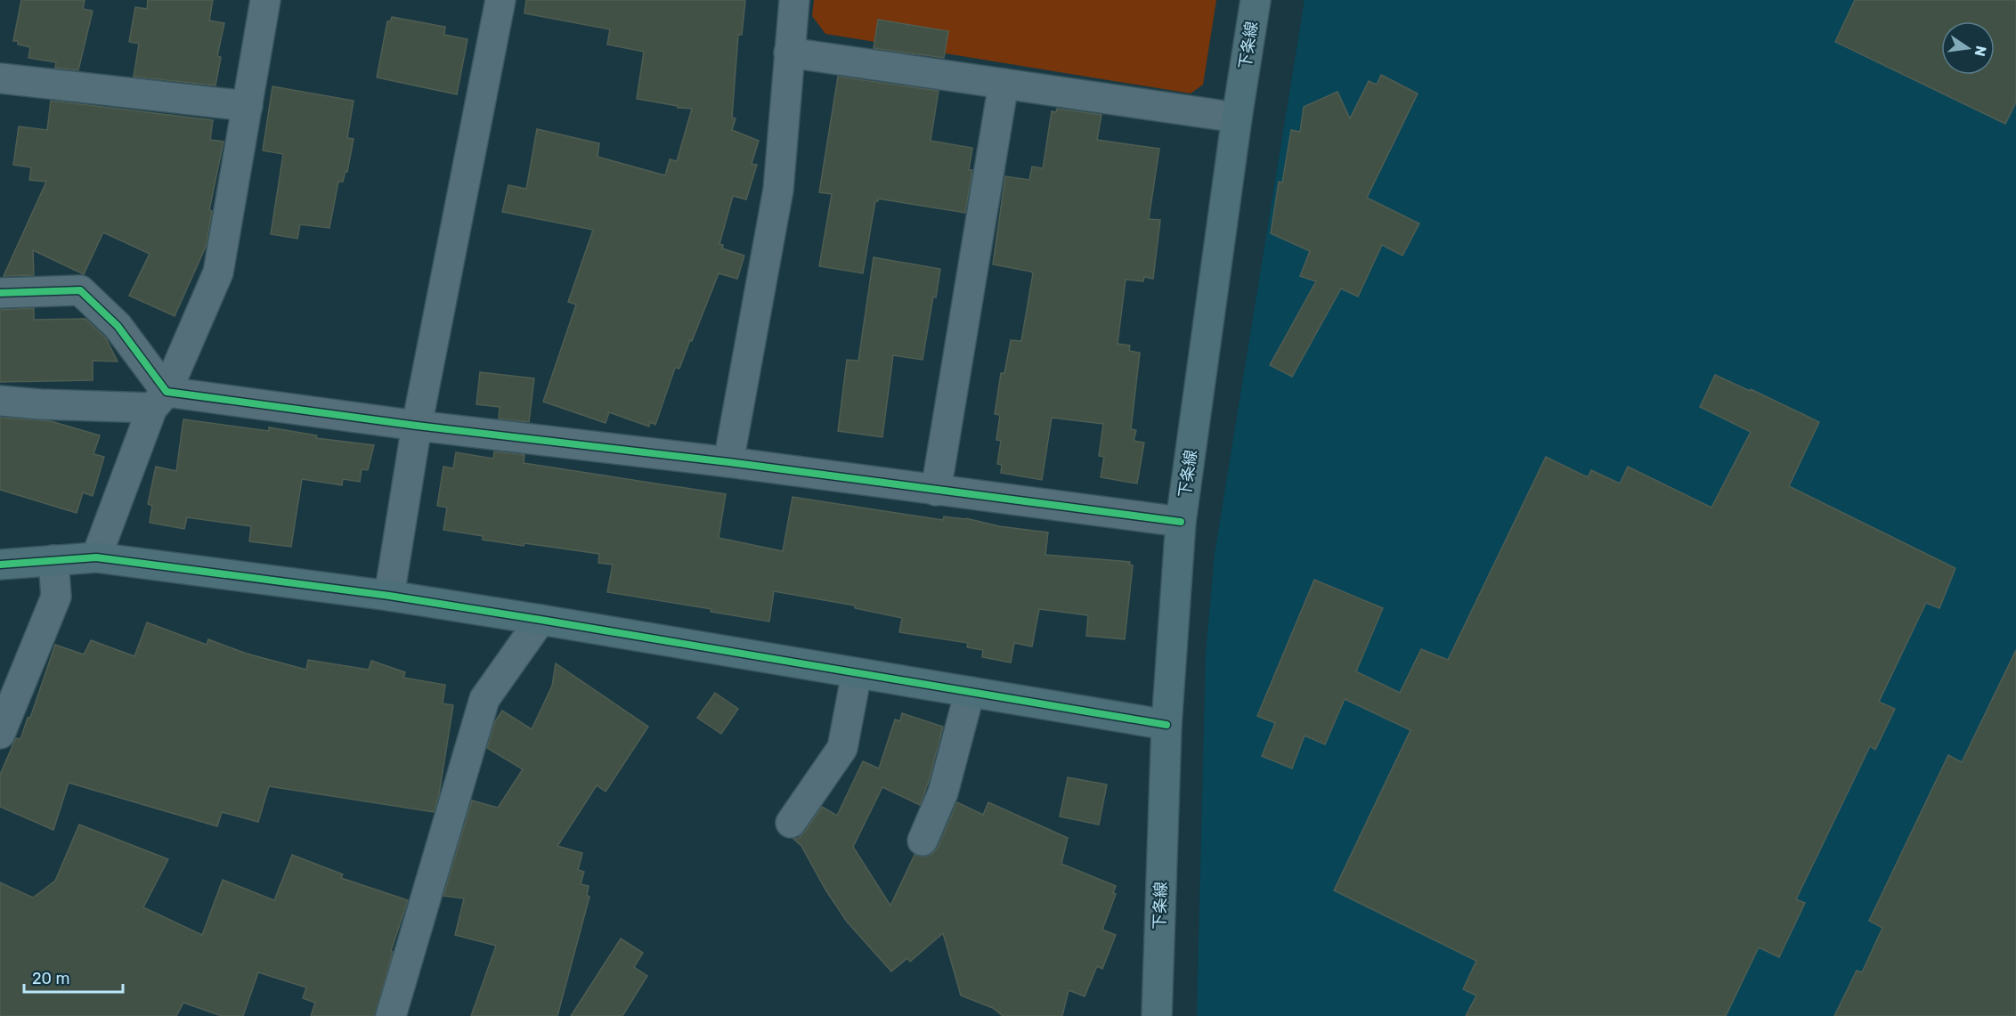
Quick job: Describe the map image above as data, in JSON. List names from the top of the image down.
{
  "streets": {
    "street": ["下条線"]
  },
  "scale_bar": "20 m",
  "north": "right"
}
